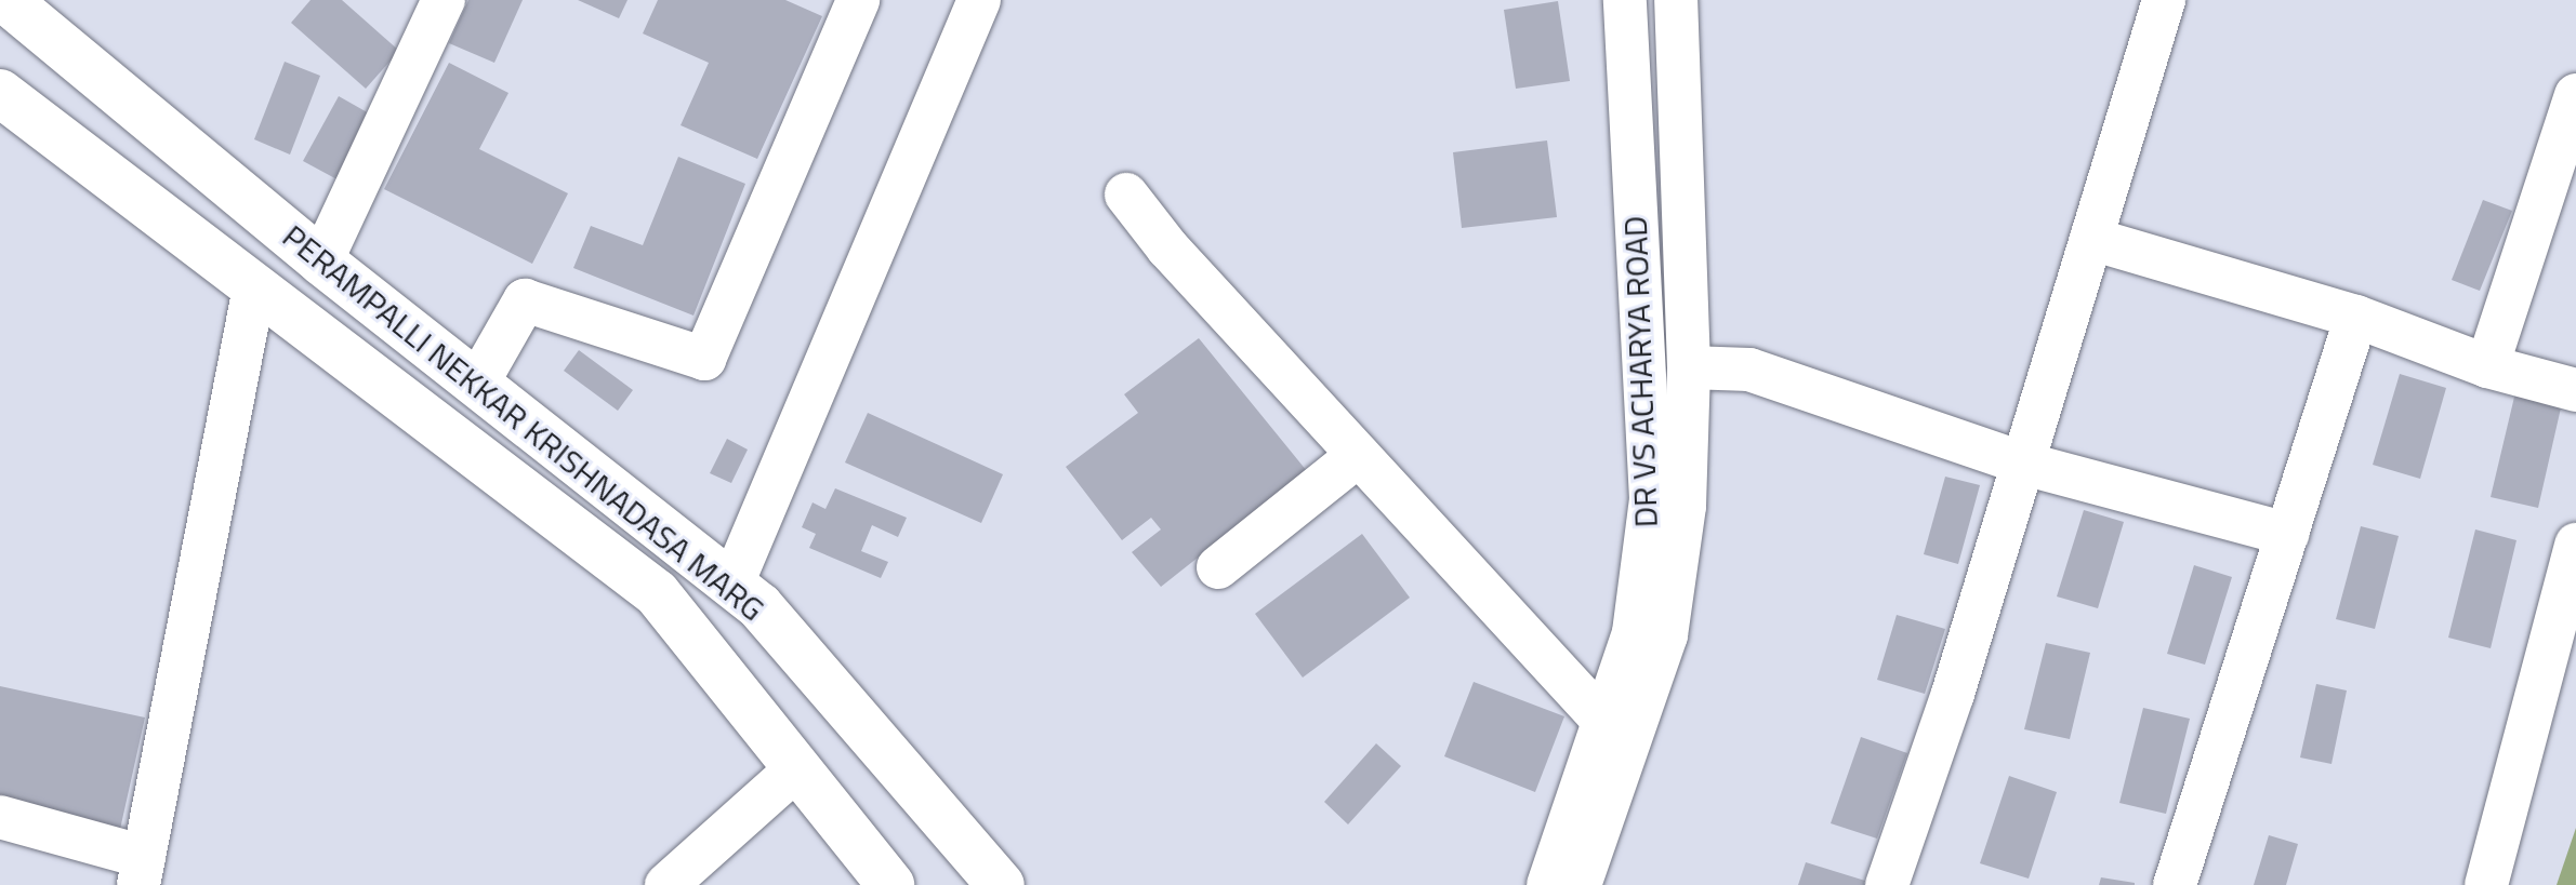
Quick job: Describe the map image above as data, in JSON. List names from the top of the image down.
{
  "streets": {
    "main road": ["PERAMPALLI NEKKAR KRISHNADASA MARG"],
    "street": ["DR VS ACHARYA ROAD"]
  }
}
